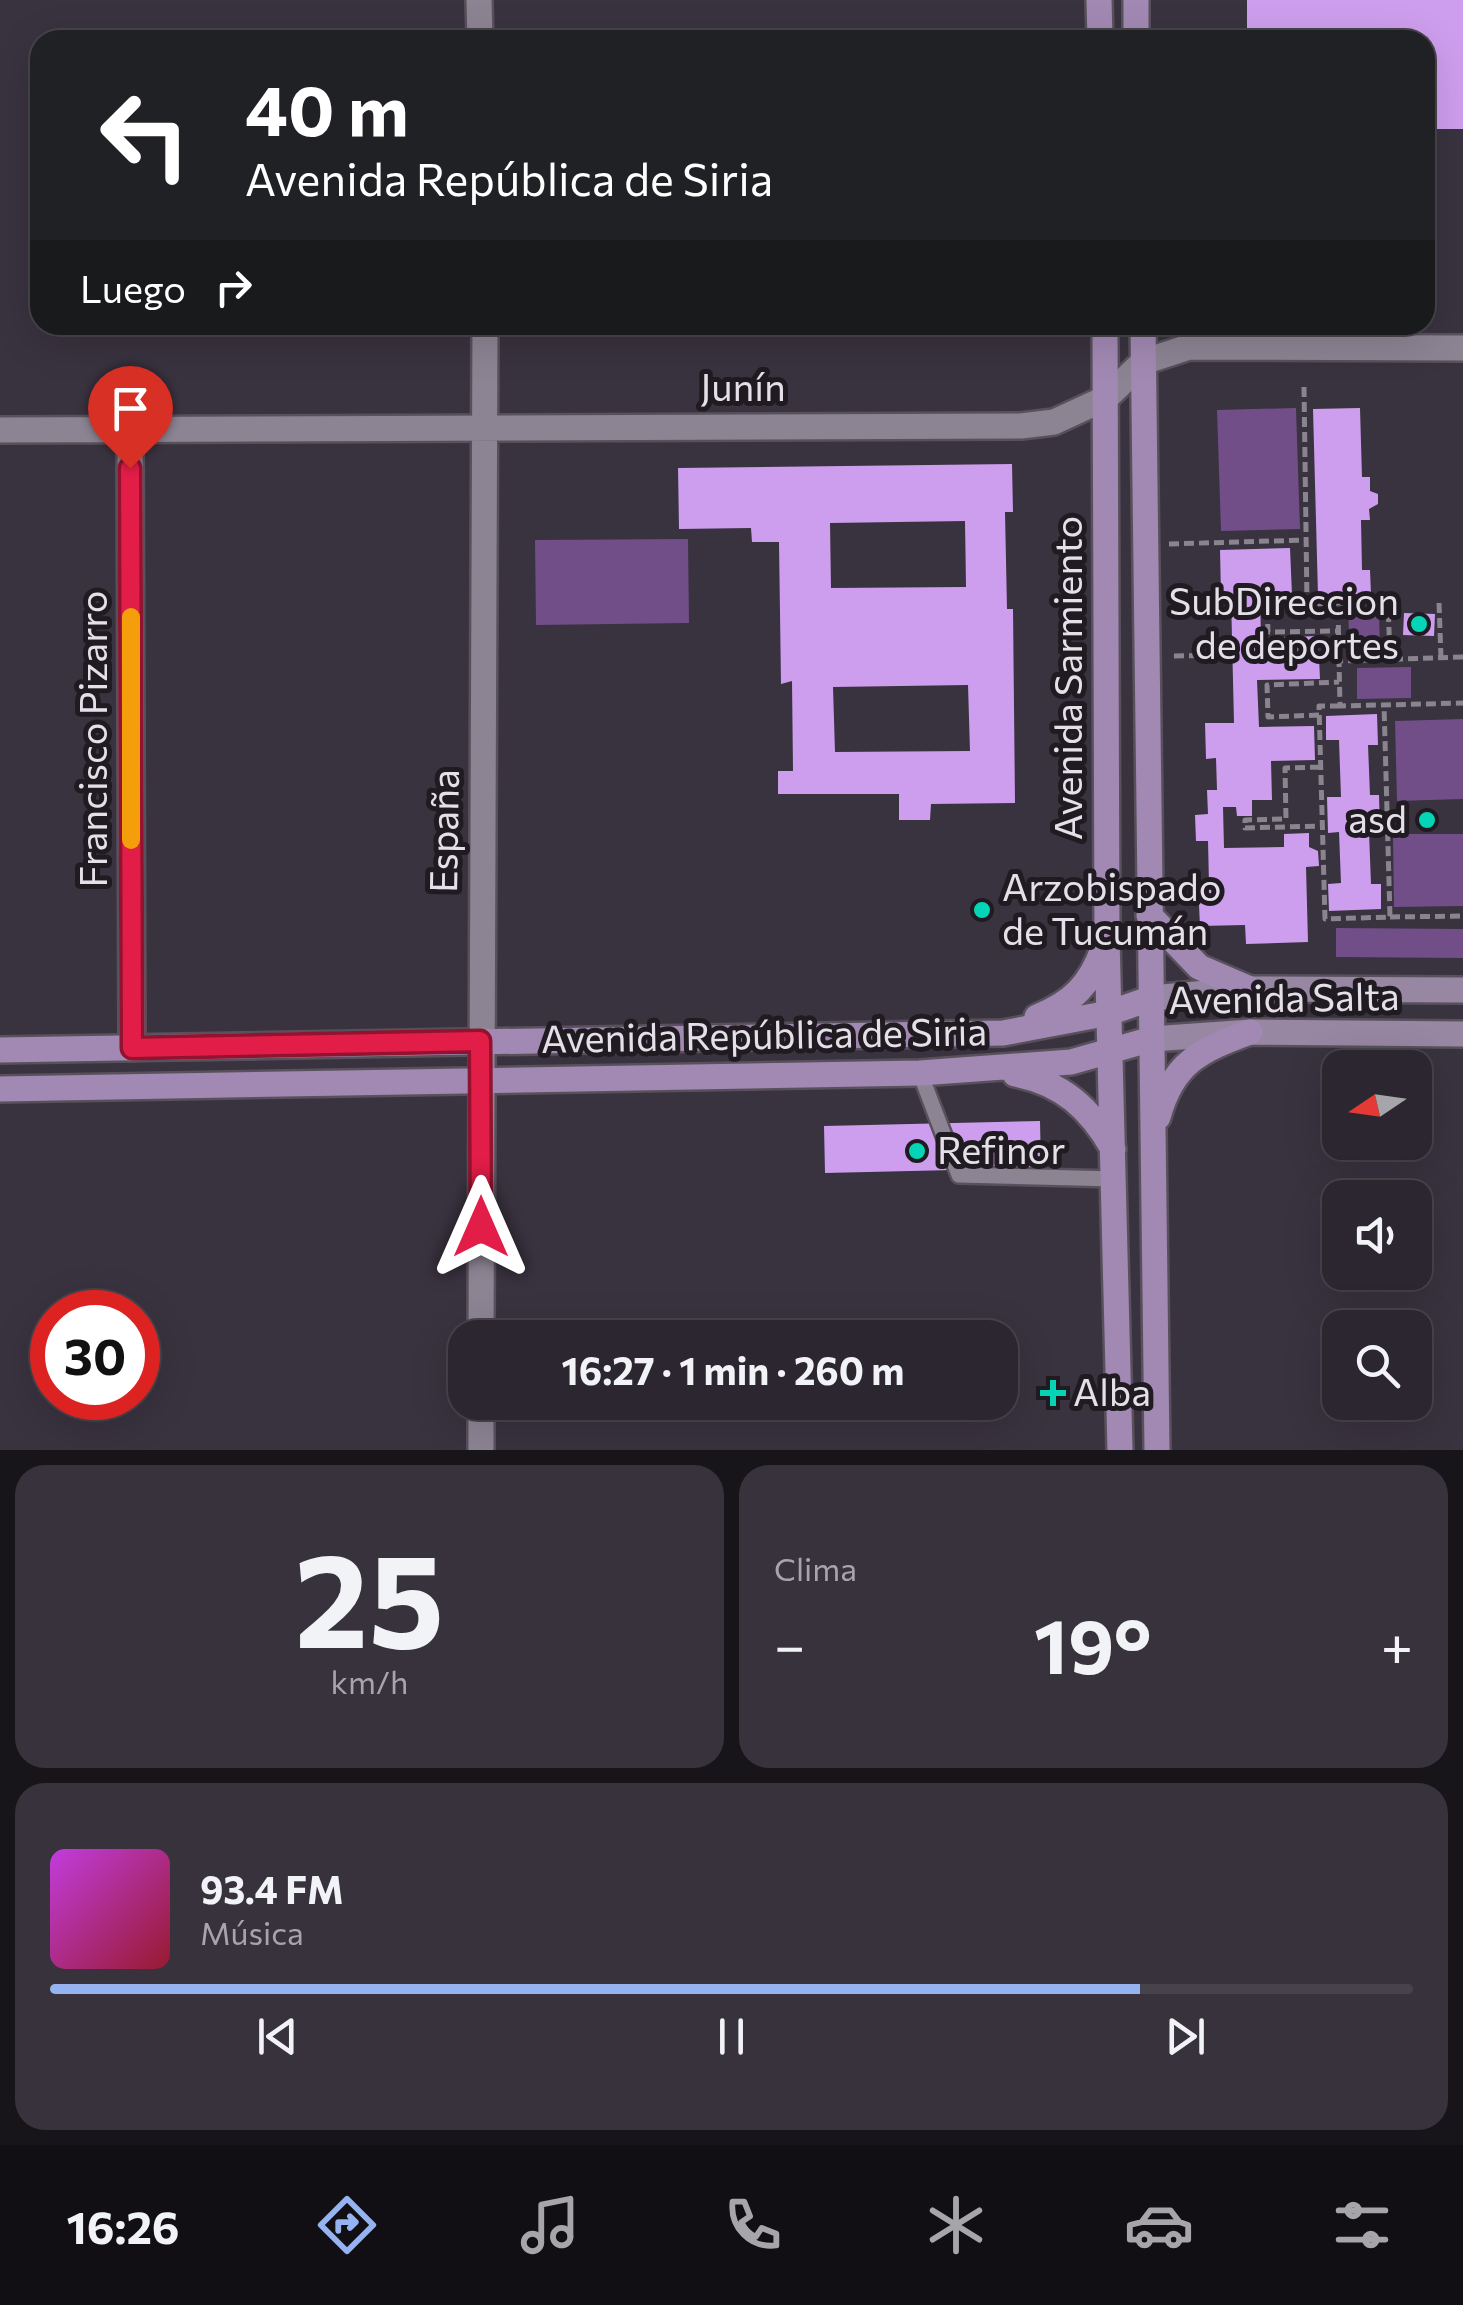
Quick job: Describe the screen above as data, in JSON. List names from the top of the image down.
{
  "streets": {
    "main road": ["Avenida Sarmiento", "Avenida Salta", "Avenida República de Siria"],
    "street": ["Junín", "Francisco Pizarro", "España"]
  },
  "crossings": [
    ["Junín", "Avenida Sarmiento"],
    ["Junín", "Francisco Pizarro"],
    ["Junín", "España"],
    ["Avenida Sarmiento", "Avenida Salta"],
    ["Avenida Sarmiento", "Avenida República de Siria"],
    ["Francisco Pizarro", "Avenida República de Siria"],
    ["España", "Avenida República de Siria"],
    ["Avenida Salta", "Avenida República de Siria"]
  ],
  "places": {
    "other": [
      "SubDireccion de deportes",
      "asd",
      "Arzobispado de Tucumán",
      "Refinor"
    ],
    "health": ["Alba"]
  },
  "north": "left",
  "page": {
    "turn": ["40 m", "Avenida República de Siria"],
    "then": "Luego",
    "limit": "30",
    "trip": "16:27 · 1 min · 260 m",
    "tile": [
      ["25", "km/h"],
      "Clima"
    ],
    "heat": ["−", "19°", "+"],
    "song": ["93.4 FM", "Música"],
    "tabs": "16:26"
  }
}
